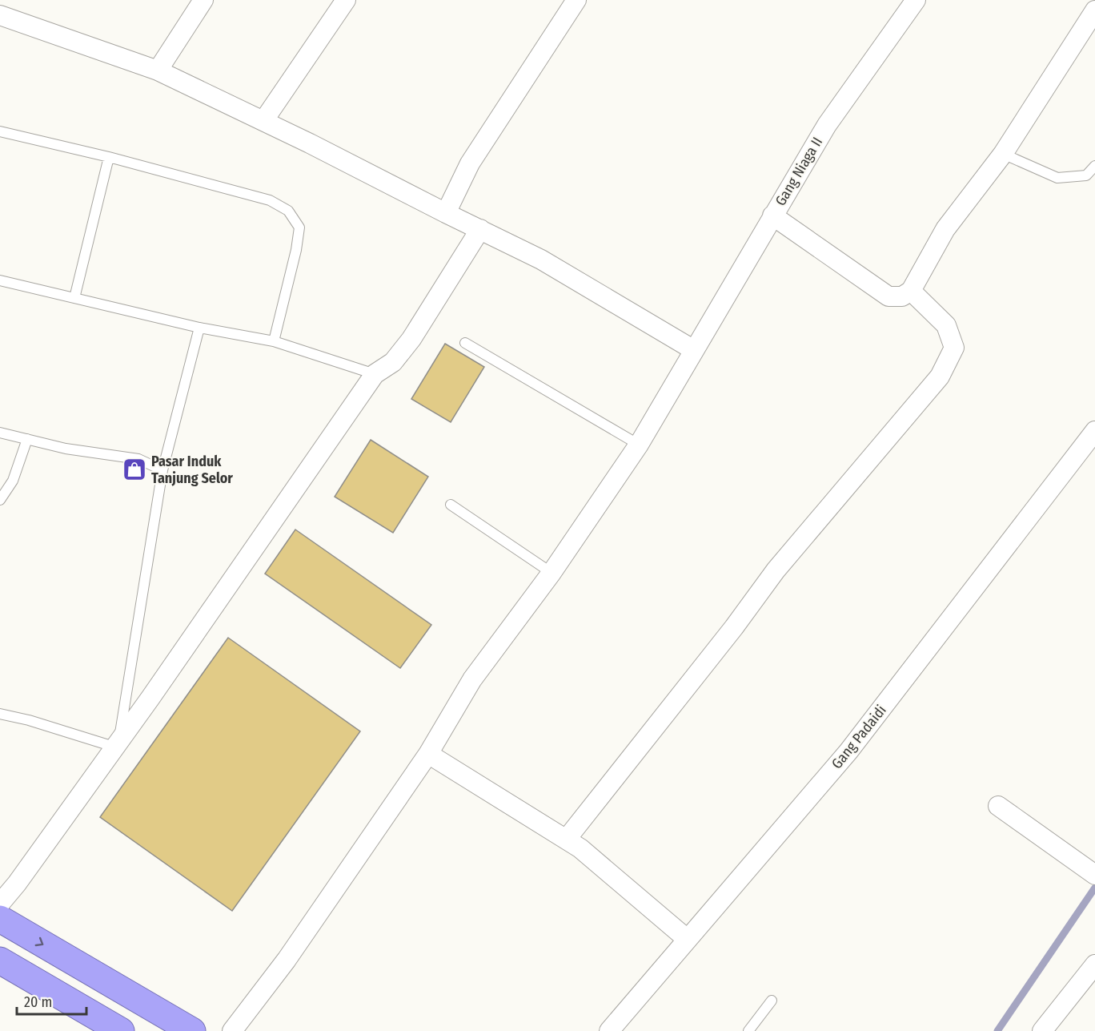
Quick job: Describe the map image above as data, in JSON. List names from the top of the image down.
{
  "streets": {
    "street": ["Gang Niaga II", "Gang Padaidi"]
  },
  "places": {
    "shop": ["Pasar Induk Tanjung Selor"]
  },
  "scale_bar": "20 m"
}
